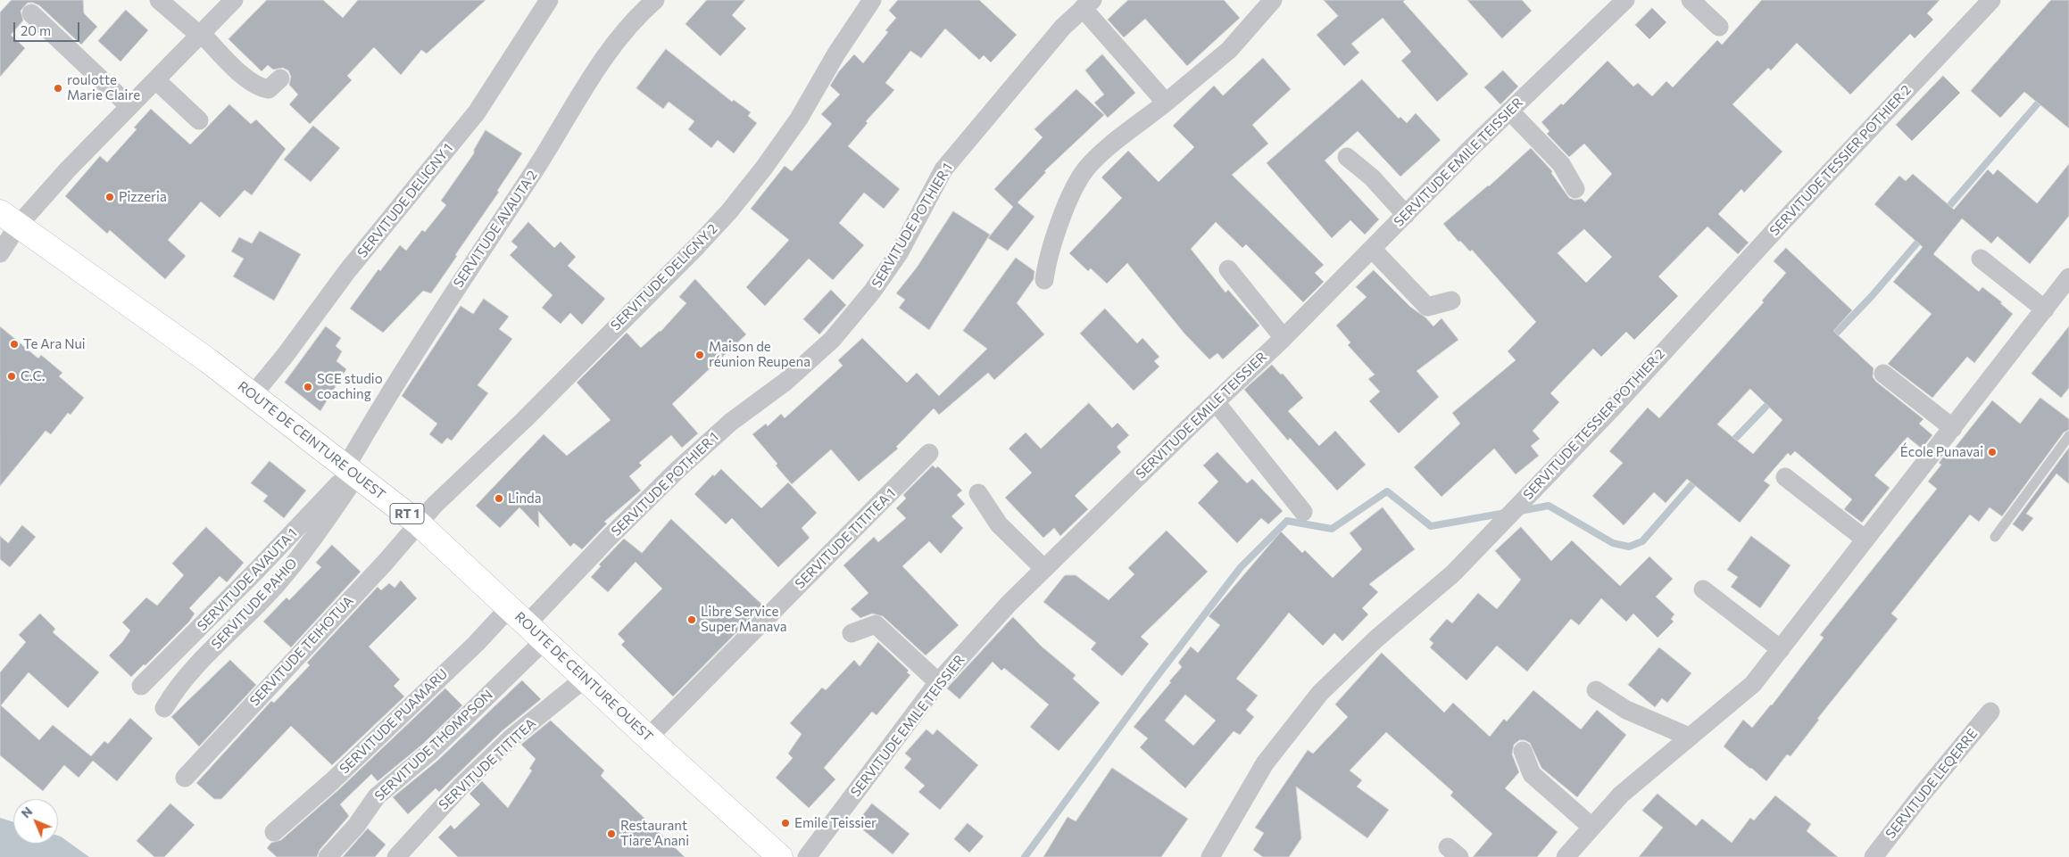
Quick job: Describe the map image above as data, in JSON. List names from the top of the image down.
{
  "streets": {
    "main road": ["ROUTE DE CEINTURE OUEST", "RT 1"],
    "street": [
      "SERVITUDE TESSIER POTHIER 2",
      "SERVITUDE EMILE TEISSIER",
      "SERVITUDE DELIGNY 1",
      "SERVITUDE POTHIER 1",
      "SERVITUDE AVAUTA 2",
      "SERVITUDE DELIGNY 2",
      "SERVITUDE TITITEA 1",
      "SERVITUDE AVAUTA 1",
      "SERVITUDE PAHIO",
      "SERVITUDE TEIHOTUA",
      "SERVITUDE PUAMARU",
      "SERVITUDE THOMPSON",
      "SERVITUDE TITITEA",
      "SERVITUDE LEQERRE"
    ]
  },
  "crossings": [
    ["SERVITUDE DELIGNY 1", "ROUTE DE CEINTURE OUEST"],
    ["SERVITUDE POTHIER 1", "ROUTE DE CEINTURE OUEST"],
    ["SERVITUDE POTHIER 1", "SERVITUDE PUAMARU"],
    ["SERVITUDE AVAUTA 2", "ROUTE DE CEINTURE OUEST"],
    ["SERVITUDE AVAUTA 2", "SERVITUDE AVAUTA 1"],
    ["SERVITUDE AVAUTA 2", "SERVITUDE PAHIO"],
    ["SERVITUDE DELIGNY 2", "ROUTE DE CEINTURE OUEST"],
    ["SERVITUDE DELIGNY 2", "SERVITUDE TEIHOTUA"],
    ["ROUTE DE CEINTURE OUEST", "SERVITUDE TITITEA 1"],
    ["ROUTE DE CEINTURE OUEST", "SERVITUDE AVAUTA 1"],
    ["ROUTE DE CEINTURE OUEST", "SERVITUDE PAHIO"],
    ["ROUTE DE CEINTURE OUEST", "SERVITUDE TEIHOTUA"],
    ["ROUTE DE CEINTURE OUEST", "SERVITUDE PUAMARU"],
    ["ROUTE DE CEINTURE OUEST", "SERVITUDE THOMPSON"],
    ["ROUTE DE CEINTURE OUEST", "SERVITUDE TITITEA"],
    ["SERVITUDE AVAUTA 1", "SERVITUDE PAHIO"]
  ],
  "places": [
    "roulotte Marie Claire",
    "Pizzeria",
    "Te Ara Nui",
    "Maison de réunion Reupena",
    "C.C.",
    "SCE studio coaching",
    "École Punavai",
    "Linda",
    "Libre Service Super Manava",
    "Emile Teissier",
    "Restaurant Tiare Anani"
  ],
  "scale_bar": "20 m",
  "north": "top left"
}
